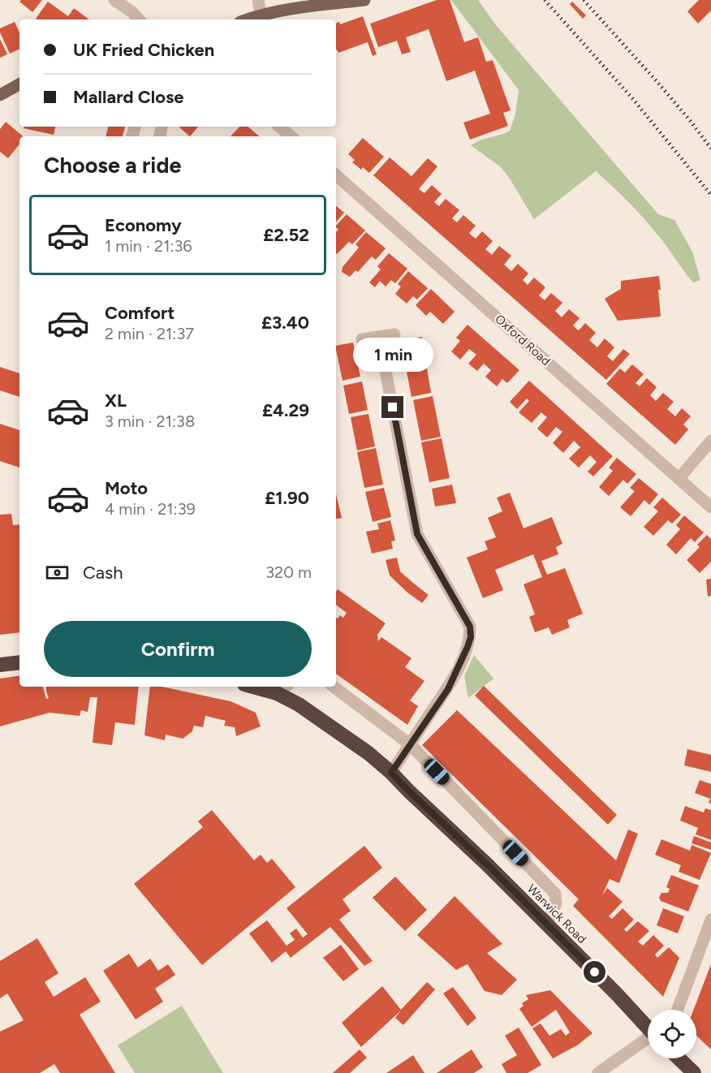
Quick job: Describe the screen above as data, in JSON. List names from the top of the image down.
{
  "streets": {
    "highway": ["Warwick Road"],
    "street": ["Oxford Road"]
  },
  "page": {
    "banner": ["UK Fried Chicken", "Mallard Close"],
    "heading": "Choose a ride",
    "list": [
      {
        "name": "Economy",
        "note": "1 min · 21:36",
        "value": "£2.52"
      },
      {
        "name": "Comfort",
        "note": "2 min · 21:37",
        "value": "£3.40"
      },
      {
        "name": "XL",
        "note": "3 min · 21:38",
        "value": "£4.29"
      },
      {
        "name": "Moto",
        "note": "4 min · 21:39",
        "value": "£1.90"
      }
    ],
    "bubble": "1 min",
    "pay": ["Cash", "320 m"],
    "buttons": "Confirm"
  }
}
